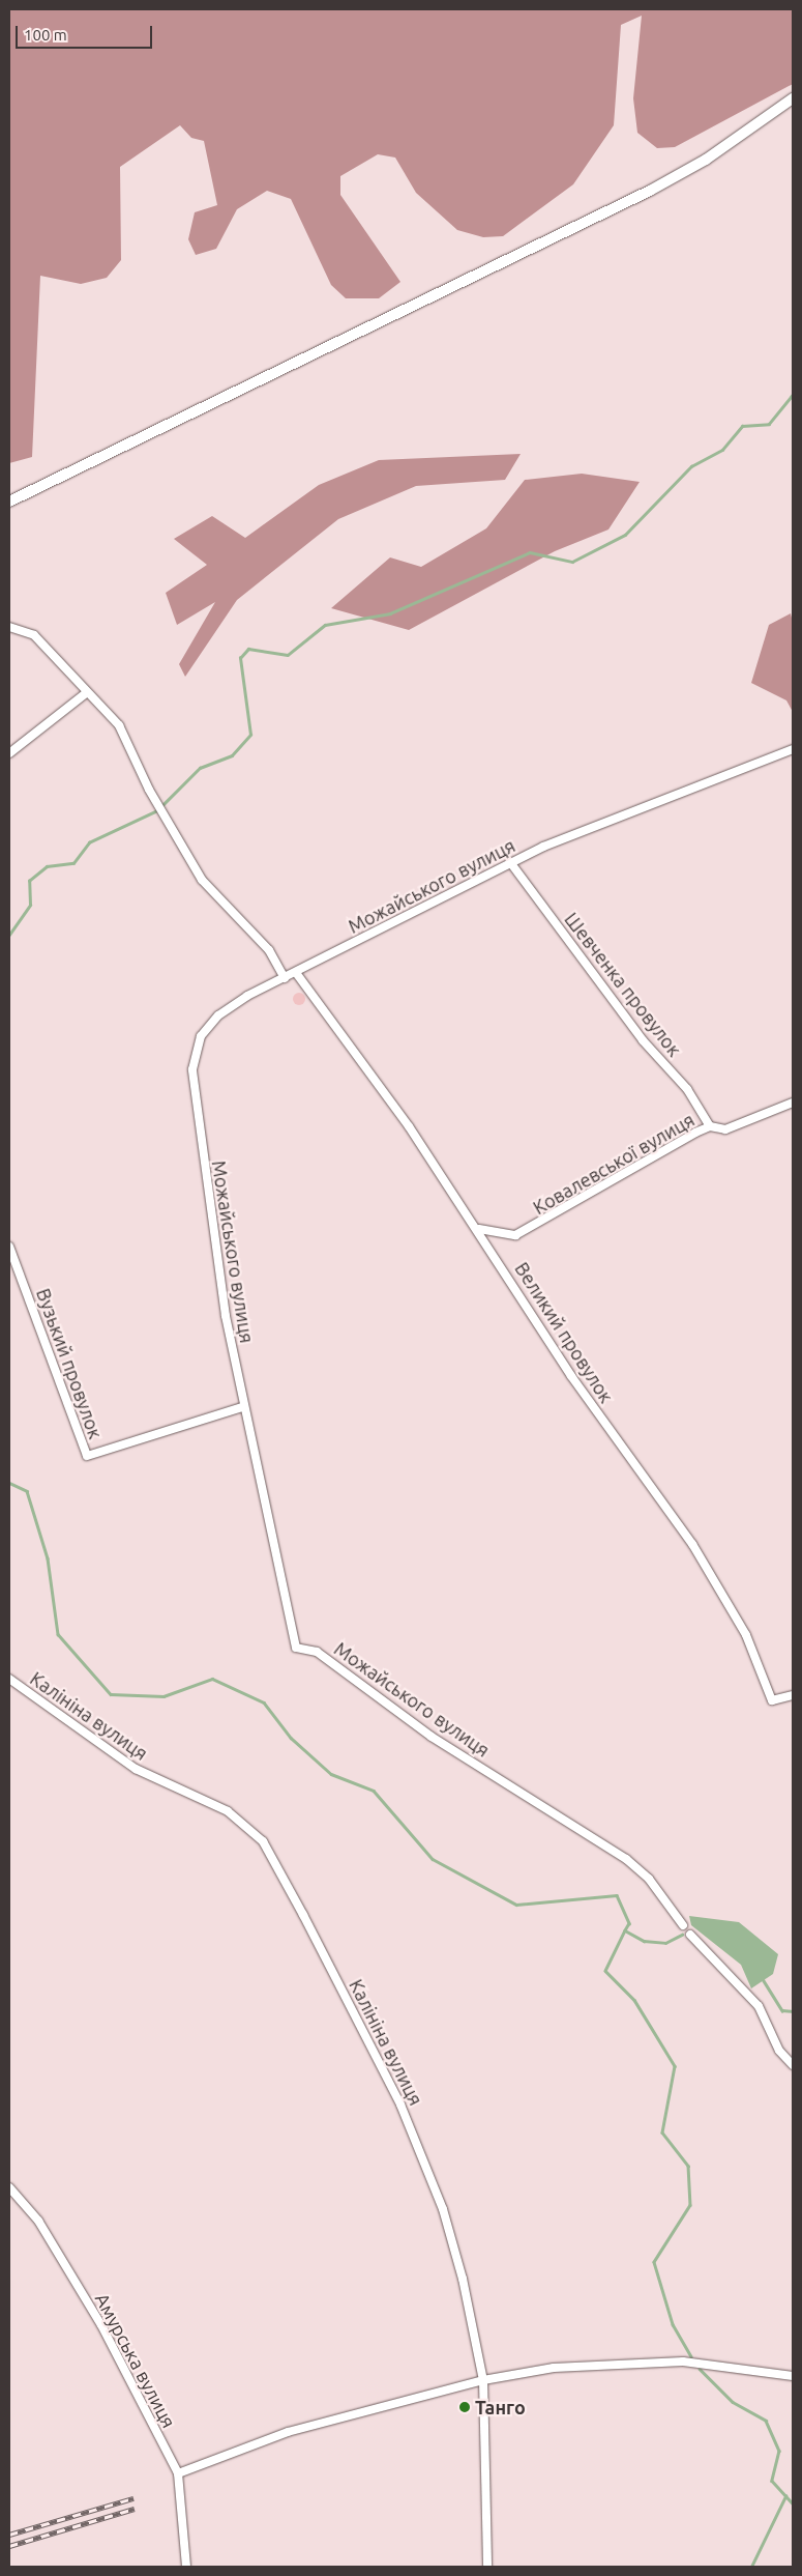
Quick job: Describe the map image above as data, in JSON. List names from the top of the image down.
{
  "streets": {
    "street": [
      "Можайського вулиця",
      "Шевченка провулок",
      "Ковалевської вулиця",
      "Великий провулок",
      "Вузький провулок",
      "Калініна вулиця",
      "Амурська вулиця"
    ]
  },
  "crossings": [
    ["Можайського вулиця", "Шевченка провулок"],
    ["Можайського вулиця", "Великий провулок"],
    ["Можайського вулиця", "Вузький провулок"],
    ["Шевченка провулок", "Ковалевської вулиця"],
    ["Ковалевської вулиця", "Великий провулок"]
  ],
  "places": ["Танго"],
  "scale_bar": "100 m"
}
